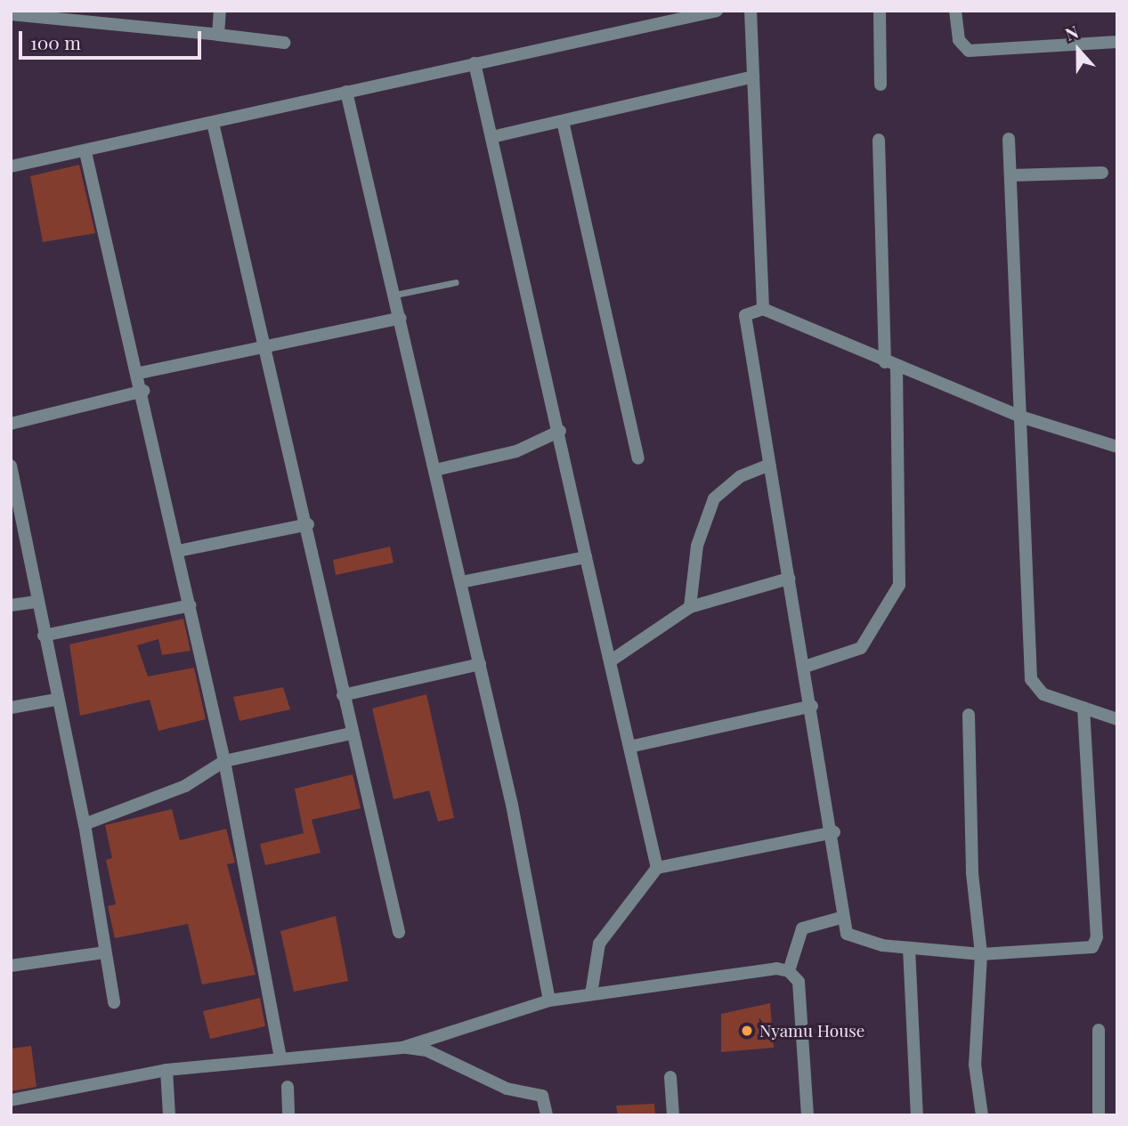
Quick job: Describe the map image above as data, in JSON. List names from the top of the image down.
{
  "places": ["Nyamu House"],
  "scale_bar": "100 m",
  "north": "top"
}
